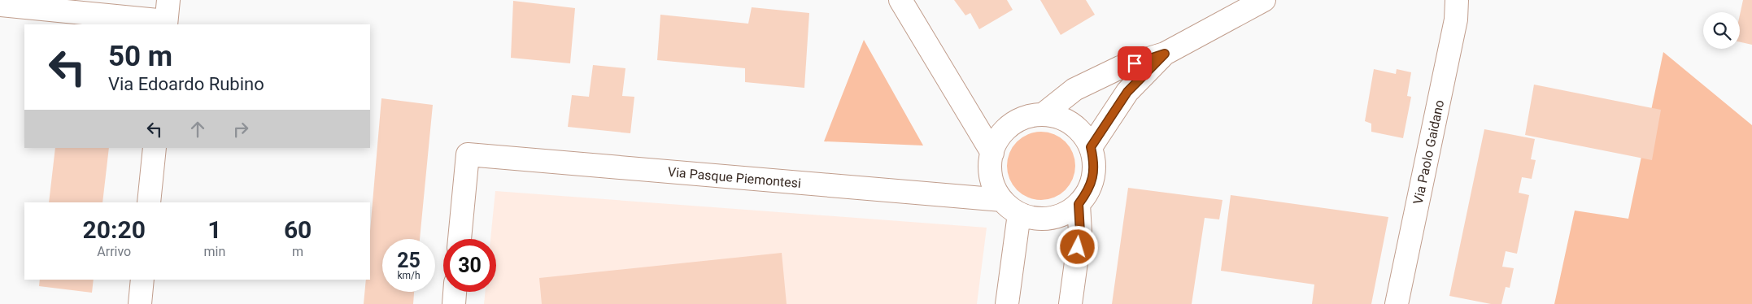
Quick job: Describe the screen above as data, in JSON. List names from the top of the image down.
{
  "streets": {
    "street": ["Via Paolo Gaidano", "Via Pasque Piemontesi"]
  },
  "page": {
    "turn": ["50 m", "Via Edoardo Rubino"],
    "eta": [
      "20:20",
      "Arrivo",
      "1",
      "min",
      "60",
      "m"
    ],
    "speed": "25 km/h",
    "limit": "30"
  }
}
